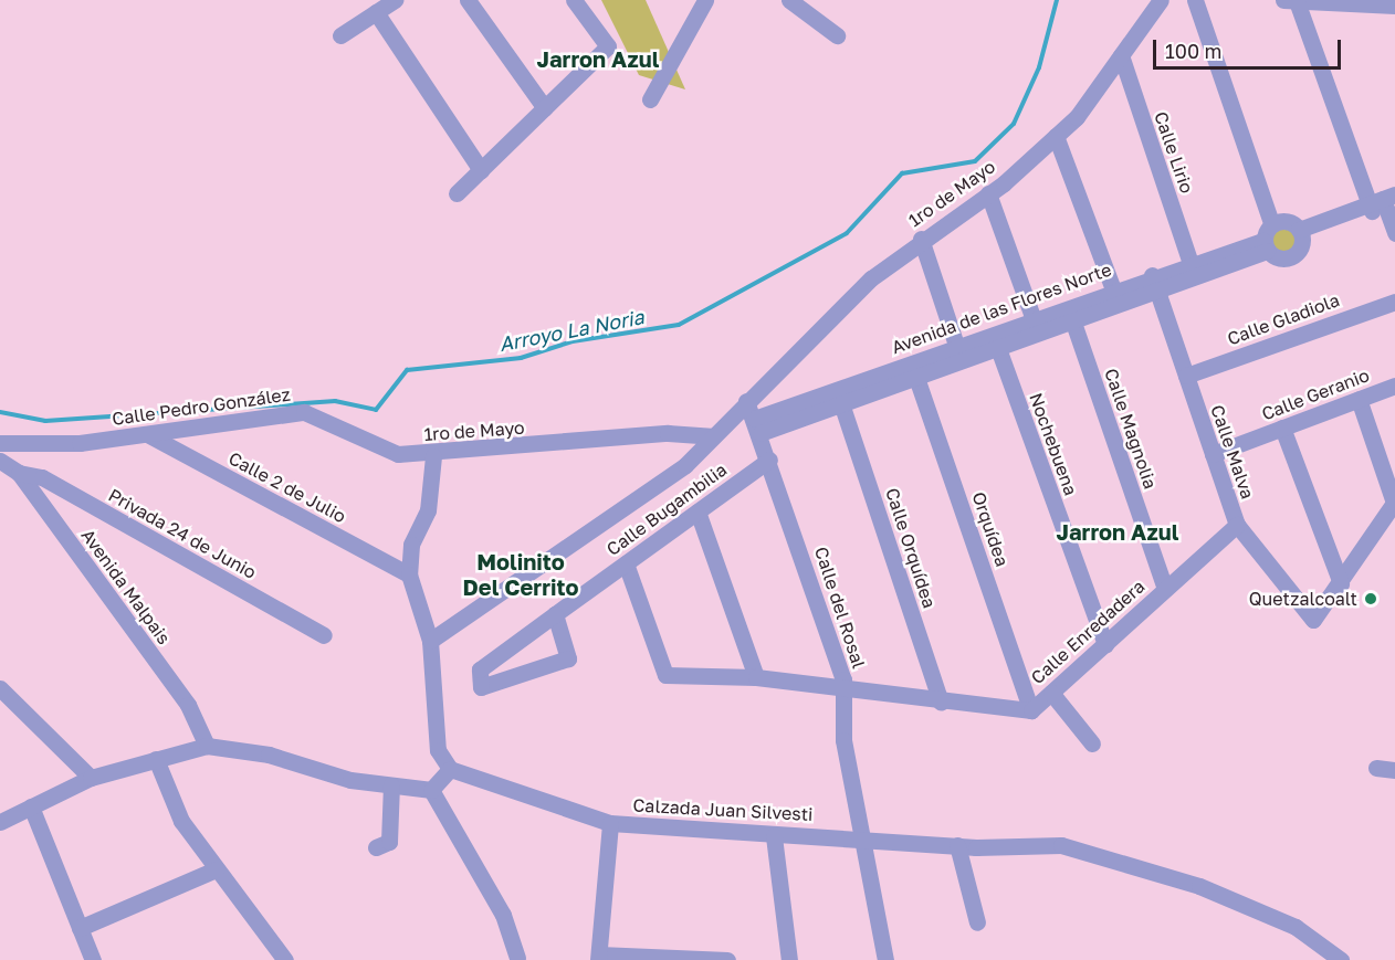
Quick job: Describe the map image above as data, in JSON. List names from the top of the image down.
{
  "streets": {
    "street": [
      "Calle Lirio",
      "1ro de Mayo",
      "Avenida de las Flores Norte",
      "Calle Gladiola",
      "Calle Geranio",
      "Calle Pedro González",
      "Calle Magnolia",
      "Nochebuena",
      "Calle Malva",
      "Calle 2 de Julio",
      "Calle Bugambilia",
      "Orquídea",
      "Privada 24 de Junio",
      "Calle Orquídea",
      "Avenida Malpais",
      "Calle del Rosal",
      "Calle Enredadera",
      "Calzada Juan Silvesti"
    ]
  },
  "crossings": [
    ["Calle Lirio", "1ro de Mayo"],
    ["Calle Lirio", "Avenida de las Flores Norte"],
    ["1ro de Mayo", "Calle Pedro González"],
    ["1ro de Mayo", "Calle del Rosal"],
    ["Avenida de las Flores Norte", "Calle Magnolia"],
    ["Avenida de las Flores Norte", "Nochebuena"],
    ["Avenida de las Flores Norte", "Calle Malva"],
    ["Avenida de las Flores Norte", "Orquídea"],
    ["Avenida de las Flores Norte", "Calle Orquídea"],
    ["Avenida de las Flores Norte", "Calle del Rosal"],
    ["Calle Gladiola", "Calle Malva"],
    ["Calle Geranio", "Calle Malva"],
    ["Calle Pedro González", "Calle 2 de Julio"],
    ["Calle Magnolia", "Calle Enredadera"],
    ["Nochebuena", "Calle Enredadera"],
    ["Calle Malva", "Calle Enredadera"],
    ["Calle Bugambilia", "Calle del Rosal"],
    ["Calle Bugambilia", "Calle Enredadera"],
    ["Orquídea", "Calle Enredadera"],
    ["Privada 24 de Junio", "Avenida Malpais"],
    ["Calle Orquídea", "Calle Enredadera"],
    ["Calle del Rosal", "Calle Enredadera"],
    ["Calle del Rosal", "Calzada Juan Silvesti"]
  ],
  "districts": ["Jarron Azul", "Jarron Azul", "Molinito Del Cerrito"],
  "water": ["Arroyo La Noria"],
  "places": ["Quetzalcoalt"],
  "scale_bar": "100 m"
}
